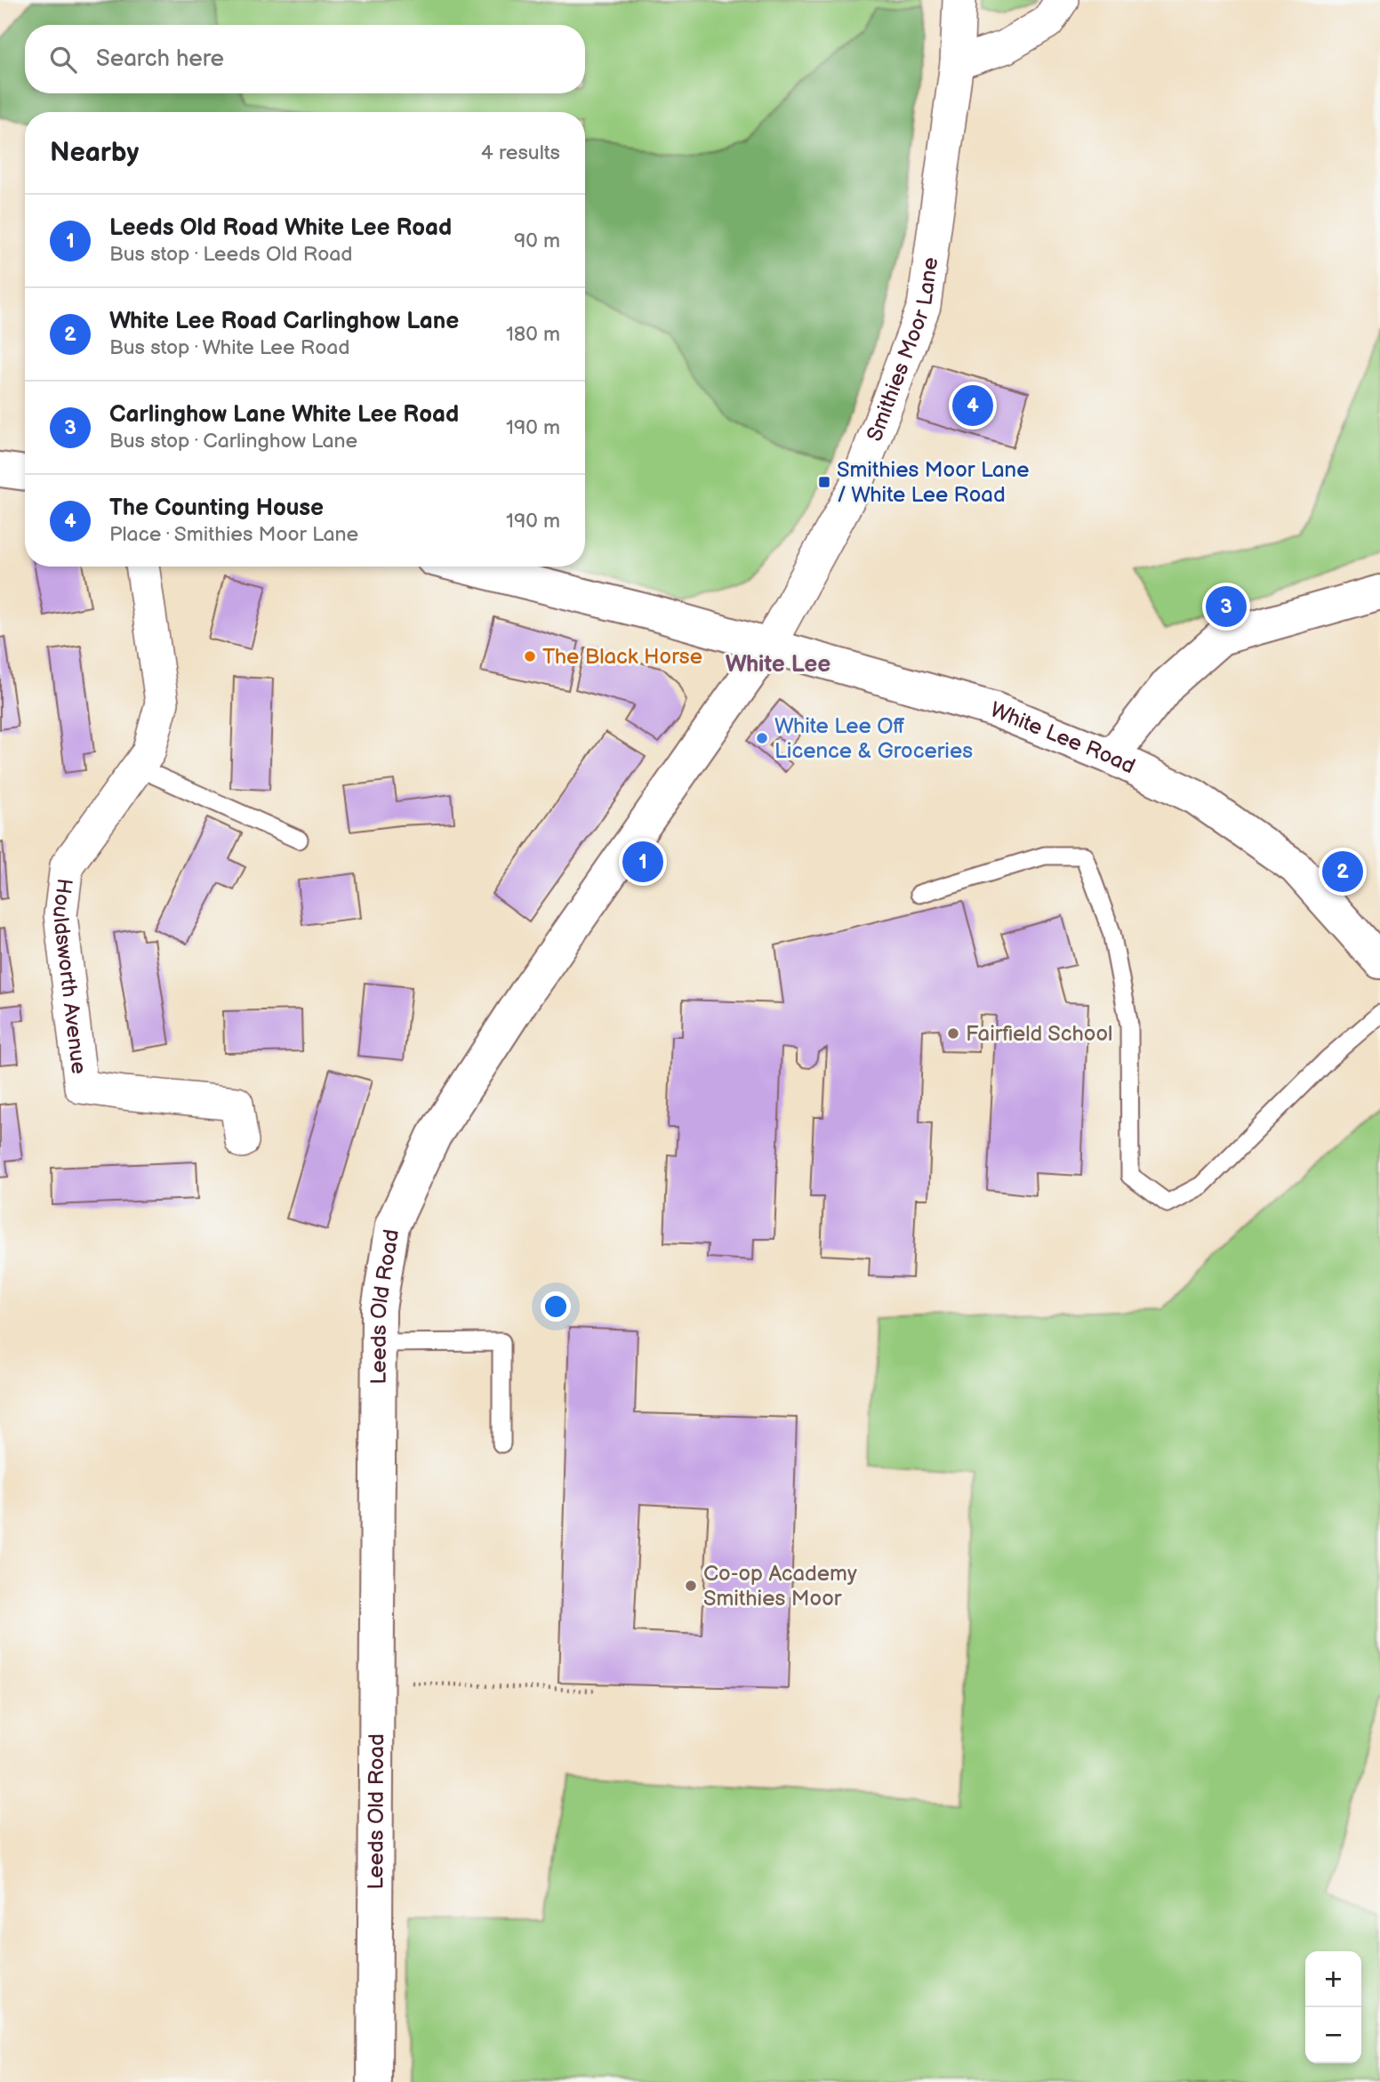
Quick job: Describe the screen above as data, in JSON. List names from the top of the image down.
{
  "streets": {
    "street": [
      "Smithies Moor Lane",
      "White Lee Road",
      "Houldsworth Avenue",
      "Leeds Old Road"
    ]
  },
  "crossings": [
    ["Smithies Moor Lane", "White Lee Road"],
    ["Smithies Moor Lane", "Leeds Old Road"],
    ["White Lee Road", "Leeds Old Road"]
  ],
  "districts": ["White Lee"],
  "places": {
    "transit": ["Smithies Moor Lane / White Lee Road"],
    "other": [
      "The Black Horse",
      "White Lee Off Licence & Groceries",
      "Fairfield School",
      "Co-op Academy Smithies Moor"
    ]
  },
  "page": {
    "search": "Search here",
    "heading": ["Nearby", "4 results"],
    "list": [
      {
        "mark": "1",
        "name": "Leeds Old Road White Lee Road",
        "note": "Bus stop · Leeds Old Road",
        "value": "90 m"
      },
      {
        "mark": "2",
        "name": "White Lee Road Carlinghow Lane",
        "note": "Bus stop · White Lee Road",
        "value": "180 m"
      },
      {
        "mark": "3",
        "name": "Carlinghow Lane White Lee Road",
        "note": "Bus stop · Carlinghow Lane",
        "value": "190 m"
      },
      {
        "mark": "4",
        "name": "The Counting House",
        "note": "Place · Smithies Moor Lane",
        "value": "190 m"
      }
    ],
    "pins": [
      "4",
      "3",
      "1",
      "2"
    ],
    "map_buttons": ["+", "−"]
  }
}
